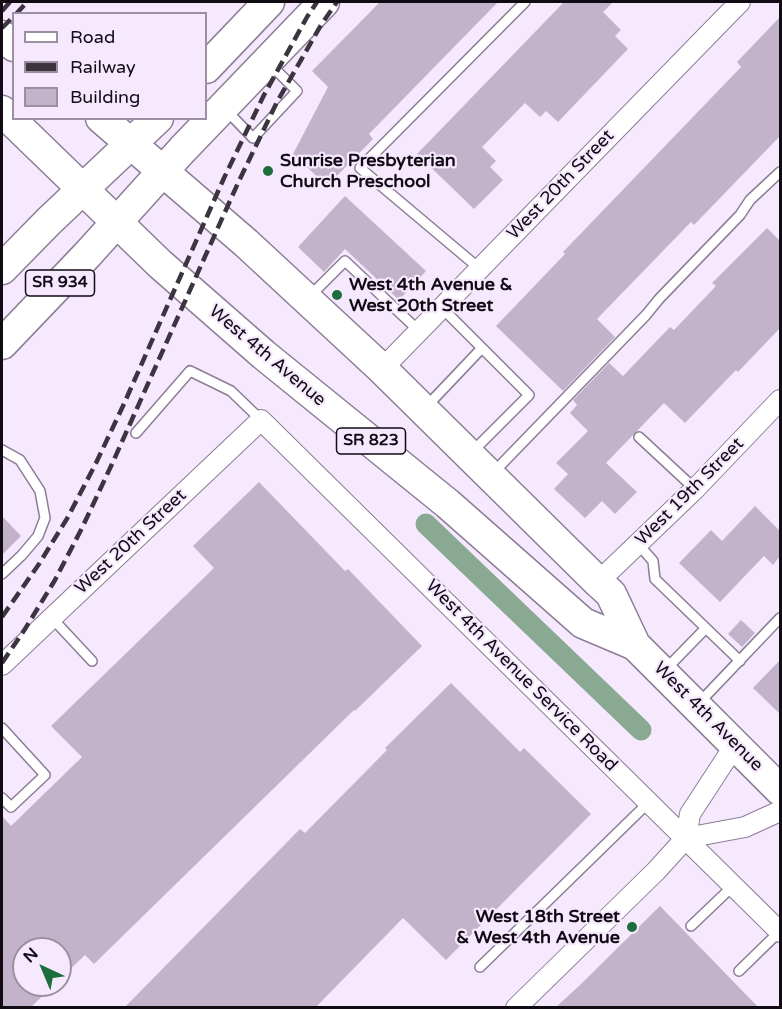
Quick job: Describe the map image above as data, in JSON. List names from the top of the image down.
{
  "streets": {
    "main road": ["SR 934", "West 4th Avenue", "SR 823"],
    "street": ["West 20th Street", "West 19th Street", "West 4th Avenue Service Road"]
  },
  "crossings": [
    ["West 20th Street", "West 4th Avenue"],
    ["West 20th Street", "West 4th Avenue Service Road"],
    ["SR 934", "West 4th Avenue"],
    ["West 4th Avenue", "West 19th Street"]
  ],
  "places": ["Sunrise Presbyterian Church Preschool", "West 4th Avenue & West 20th Street", "West 18th Street & West 4th Avenue"],
  "legend": ["Road", "Railway", "Building"],
  "north": "top left"
}
